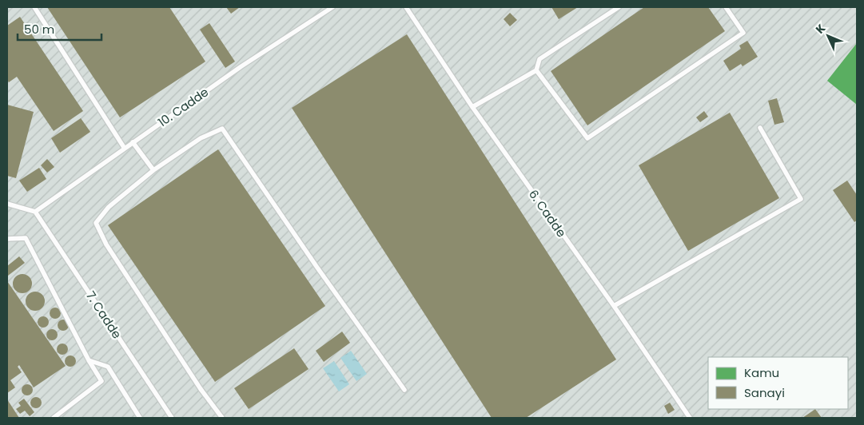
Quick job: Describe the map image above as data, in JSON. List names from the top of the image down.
{
  "streets": {
    "lane": ["10. Cadde", "6. Cadde", "7. Cadde"]
  },
  "crossings": [
    ["10. Cadde", "7. Cadde"]
  ],
  "legend": ["Kamu", "Sanayi"],
  "scale_bar": "50 m",
  "north": "top left"
}
